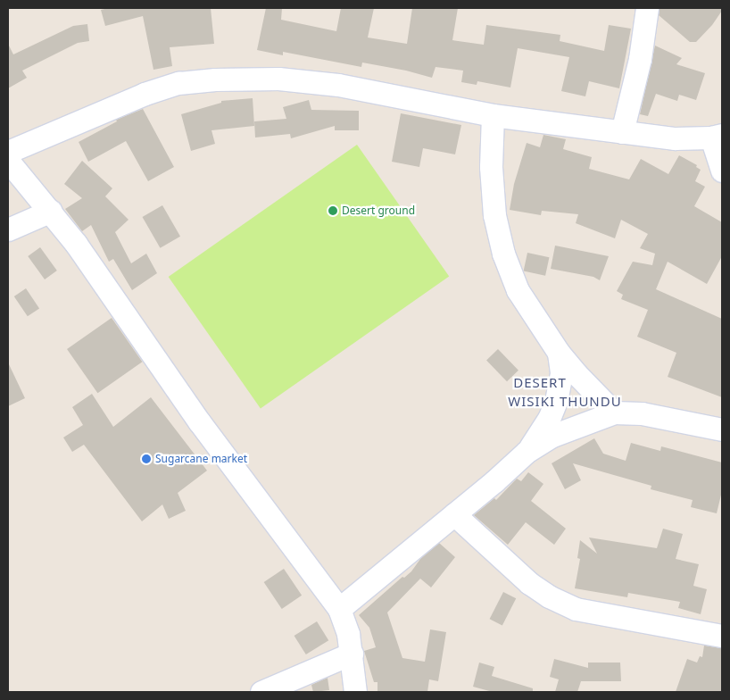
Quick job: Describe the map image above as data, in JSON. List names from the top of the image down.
{
  "districts": ["DESERT", "WISIKI THUNDU"],
  "places": ["Desert ground", "Sugarcane market"]
}
